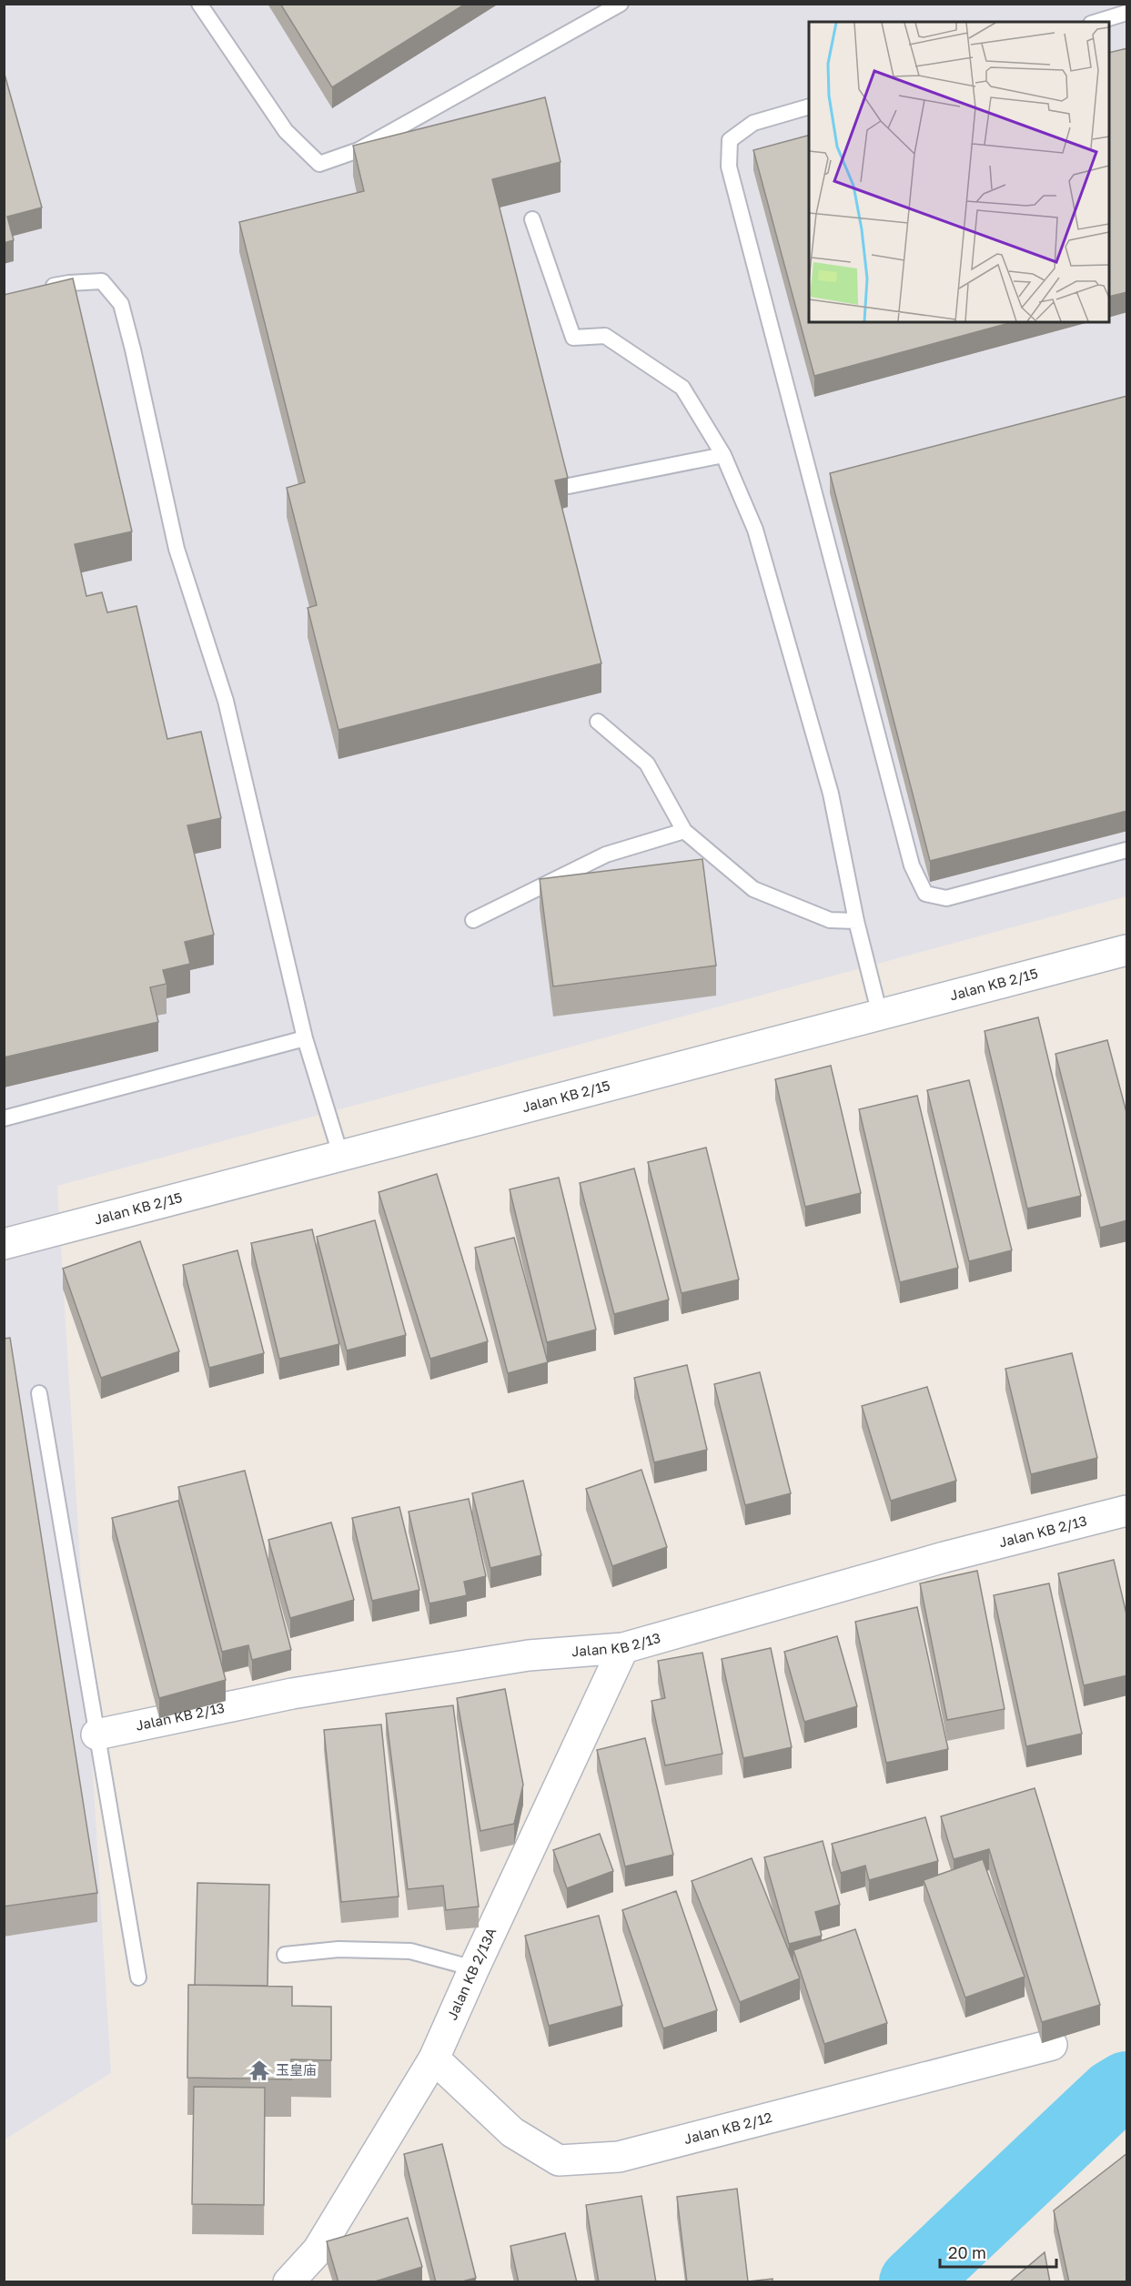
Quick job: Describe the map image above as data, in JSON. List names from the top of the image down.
{
  "streets": {
    "street": [
      "Jalan KB 2/15",
      "Jalan KB 2/13",
      "Jalan KB 2/13A",
      "Jalan KB 2/12"
    ]
  },
  "crossings": [
    ["Jalan KB 2/13", "Jalan KB 2/13A"],
    ["Jalan KB 2/13A", "Jalan KB 2/12"]
  ],
  "places": {
    "temple": ["玉皇庙"]
  },
  "scale_bar": "20 m"
}
